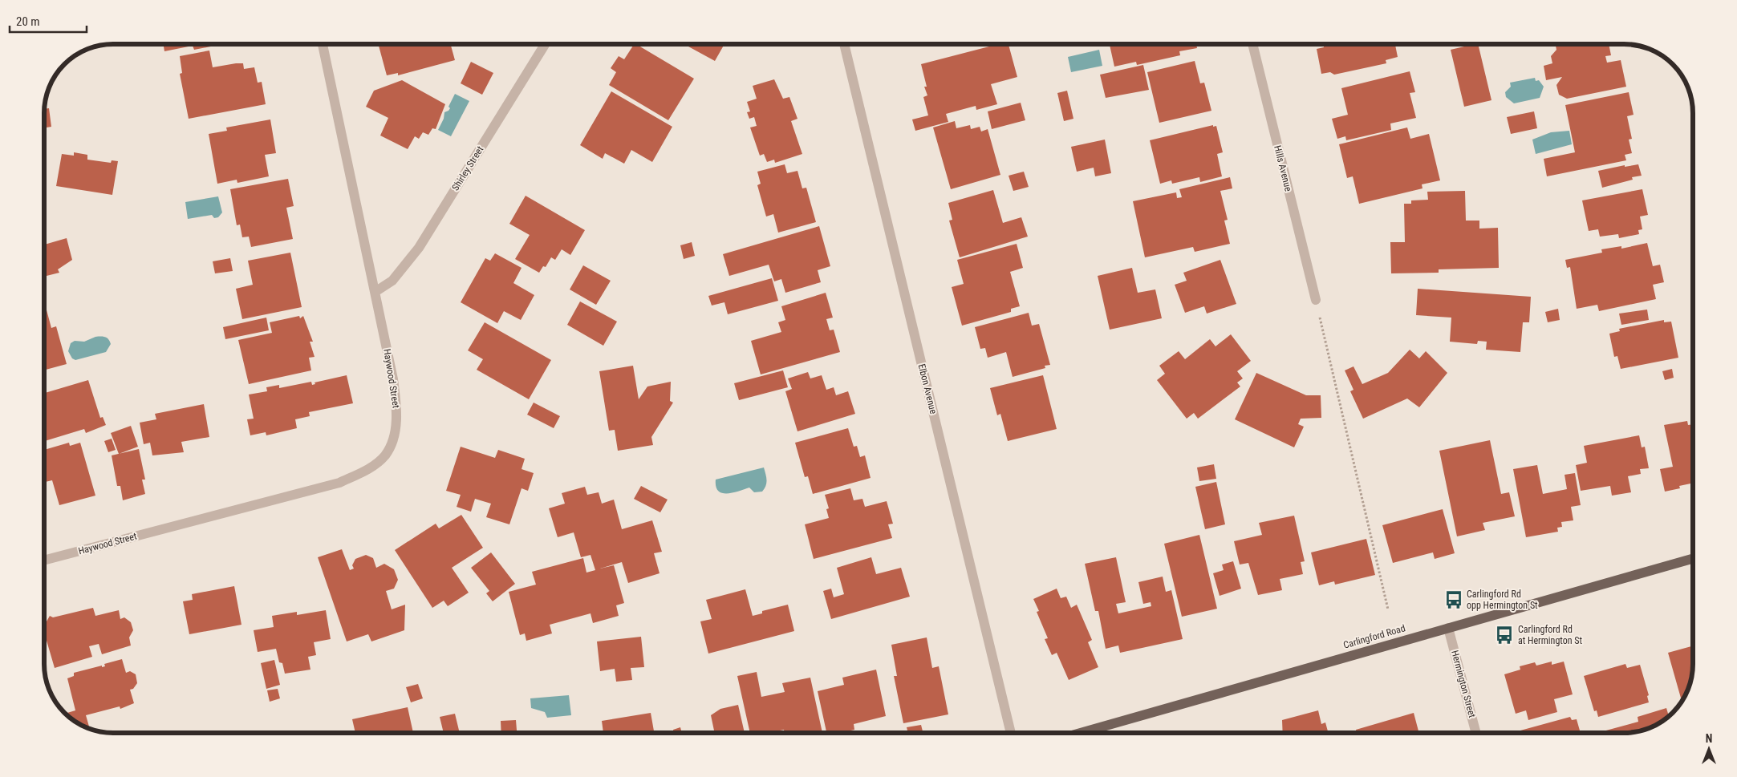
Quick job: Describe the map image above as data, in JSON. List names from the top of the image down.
{
  "streets": {
    "main road": ["Carlingford Road"],
    "street": [
      "Shirley Street",
      "Hills Avenue",
      "Haywood Street",
      "Elbon Avenue",
      "Hermington Street"
    ]
  },
  "crossings": [
    ["Shirley Street", "Haywood Street"],
    ["Carlingford Road", "Hermington Street"]
  ],
  "places": {
    "bus stop": ["Carlingford Rd opp Hermington St", "Carlingford Rd at Hermington St"]
  },
  "scale_bar": "20 m",
  "north": "top"
}
